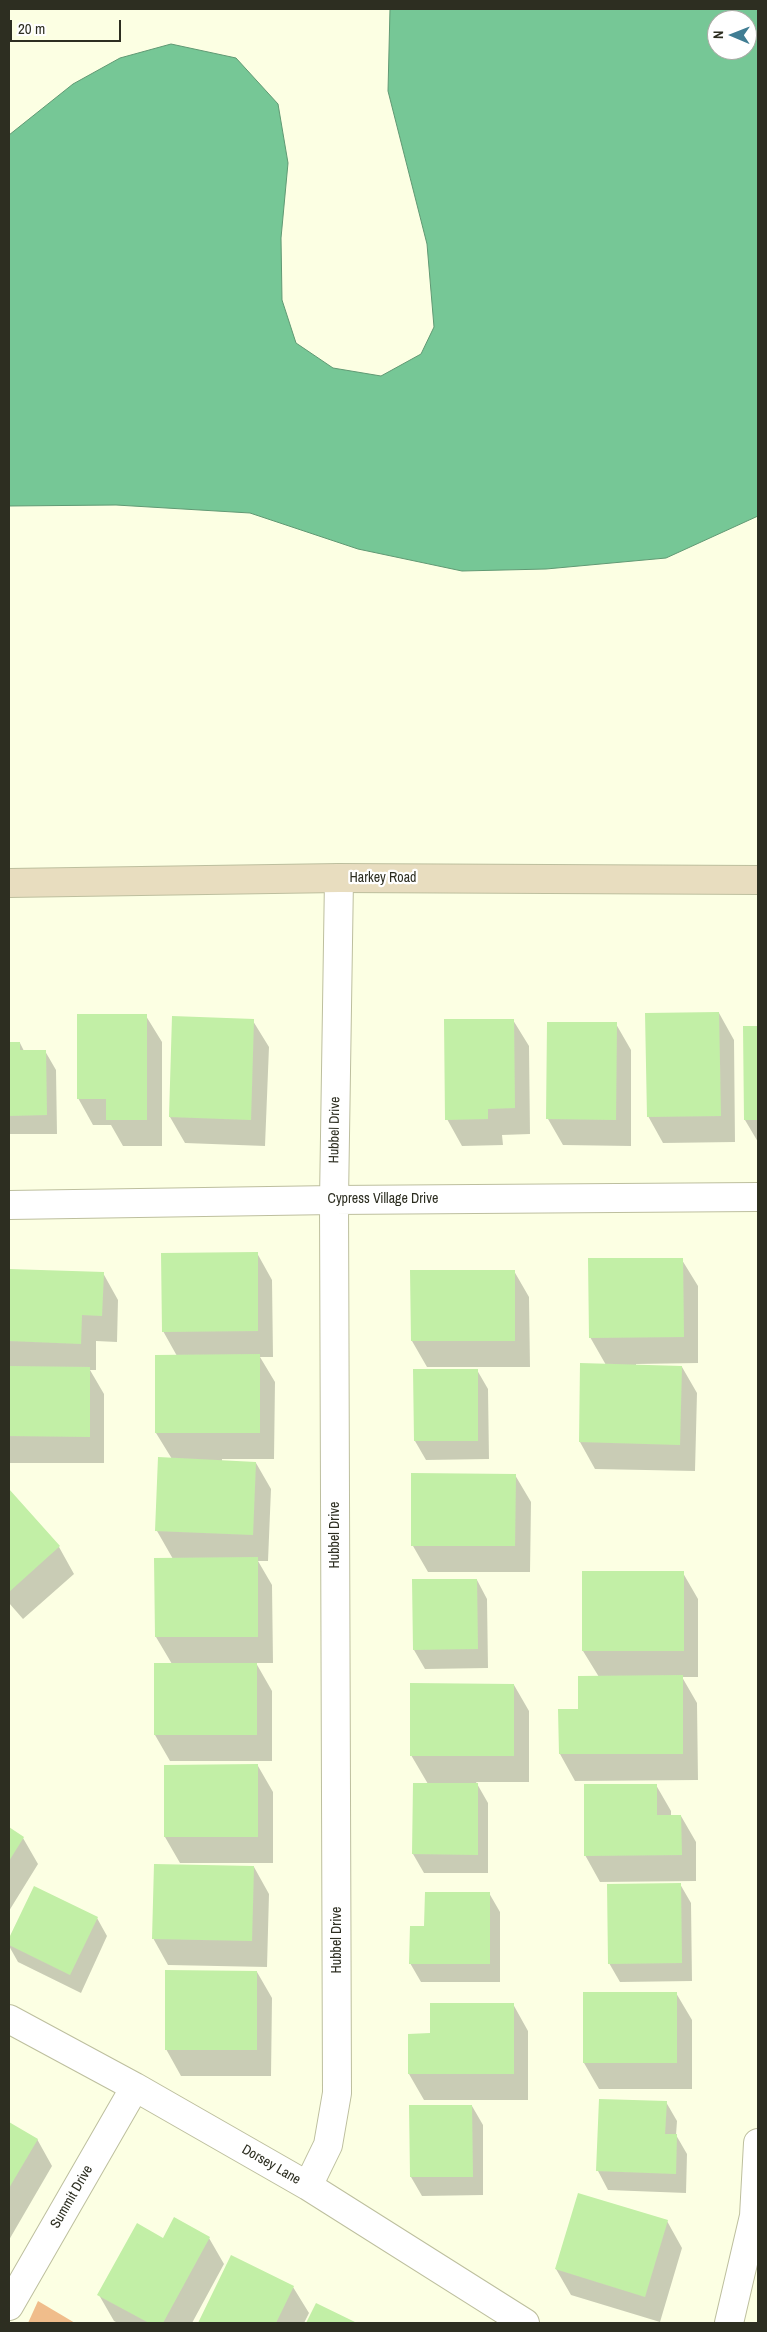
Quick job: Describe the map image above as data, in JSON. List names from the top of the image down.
{
  "streets": {
    "street": [
      "Harkey Road",
      "Hubbel Drive",
      "Cypress Village Drive",
      "Dorsey Lane",
      "Summit Drive"
    ]
  },
  "crossings": [
    ["Harkey Road", "Hubbel Drive"],
    ["Hubbel Drive", "Cypress Village Drive"],
    ["Hubbel Drive", "Dorsey Lane"],
    ["Dorsey Lane", "Summit Drive"]
  ],
  "scale_bar": "20 m",
  "north": "left"
}
